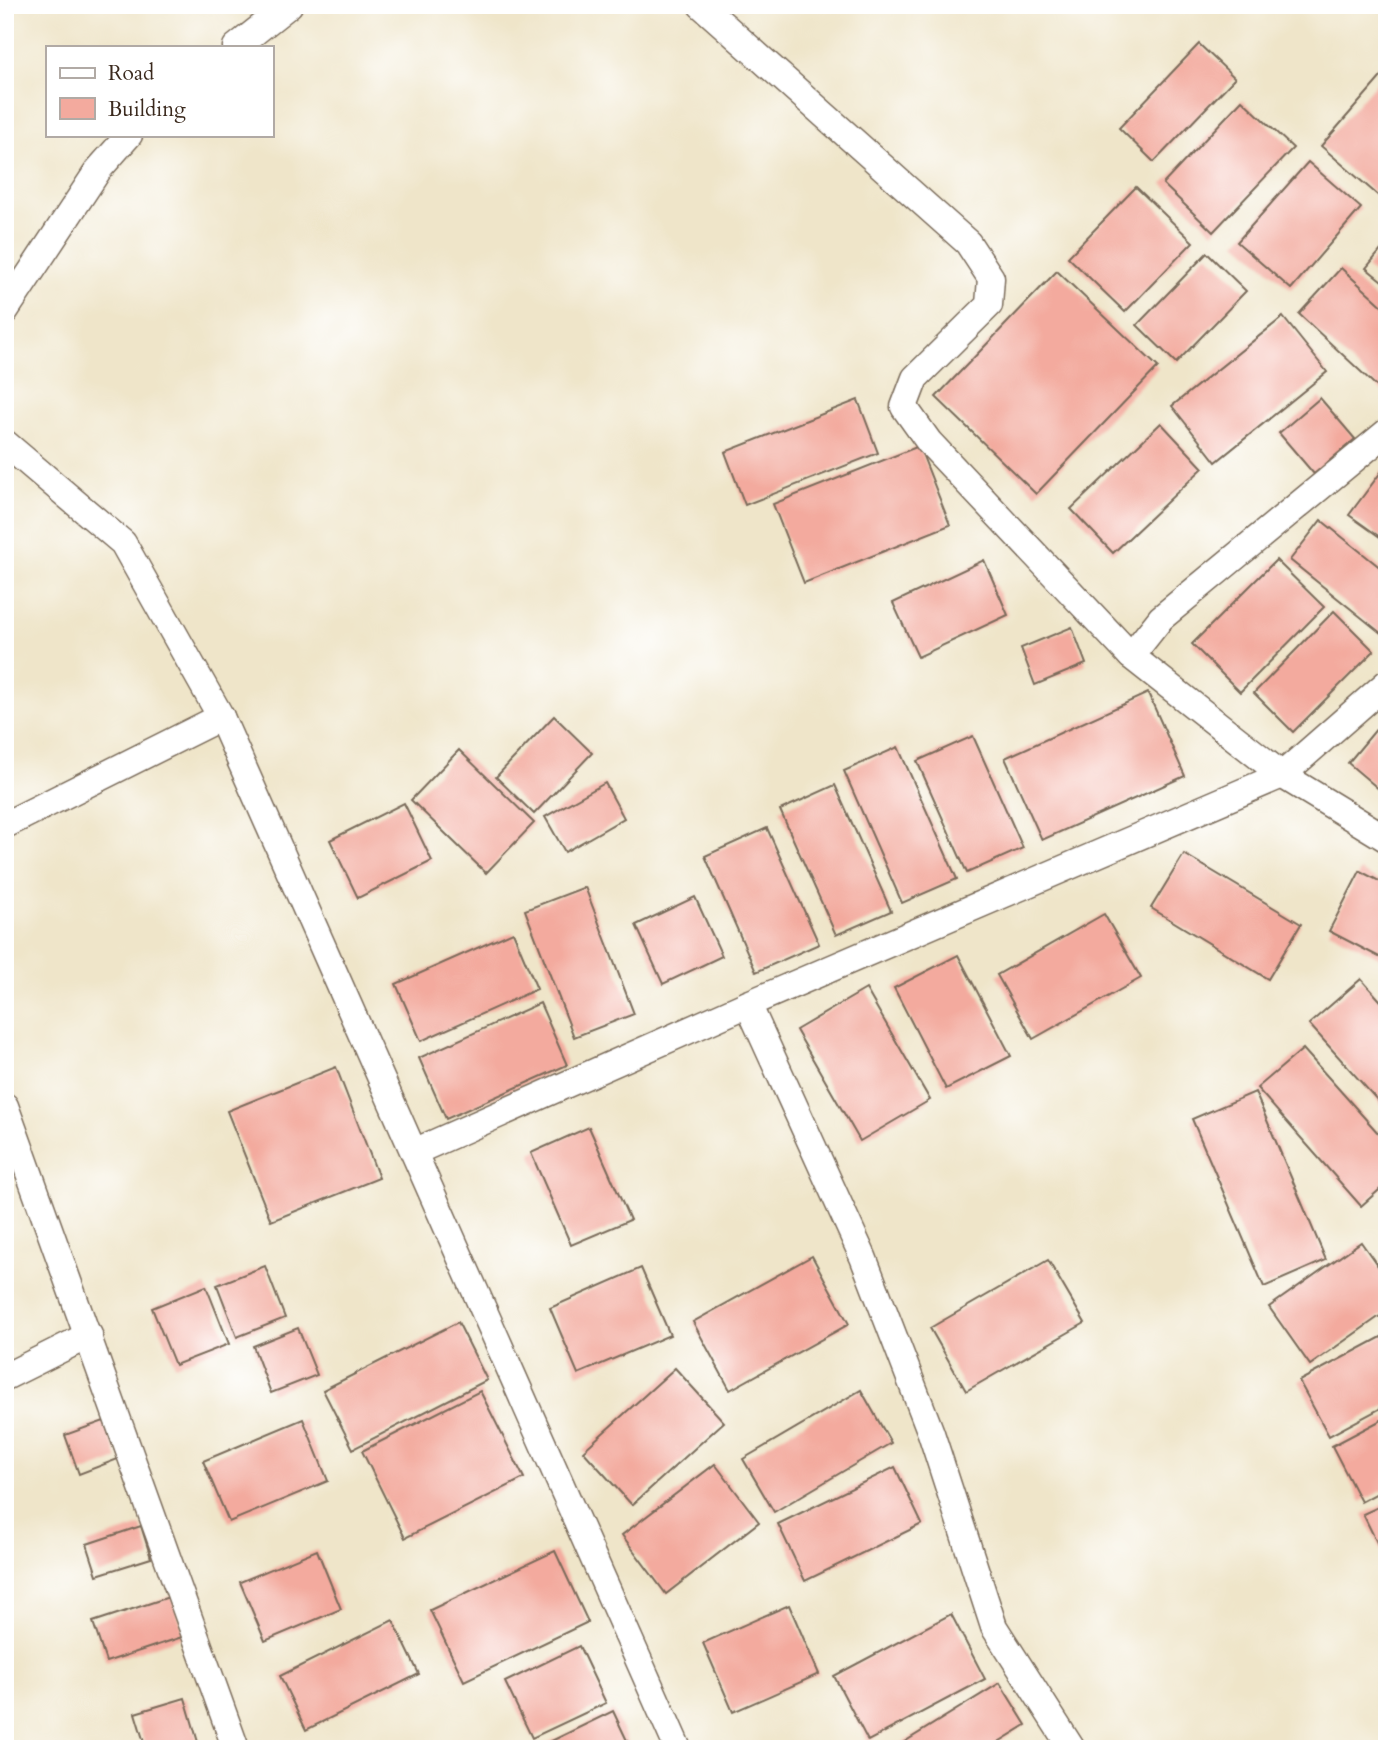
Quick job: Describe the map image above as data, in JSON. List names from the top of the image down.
{
  "legend": ["Road", "Building"]
}
